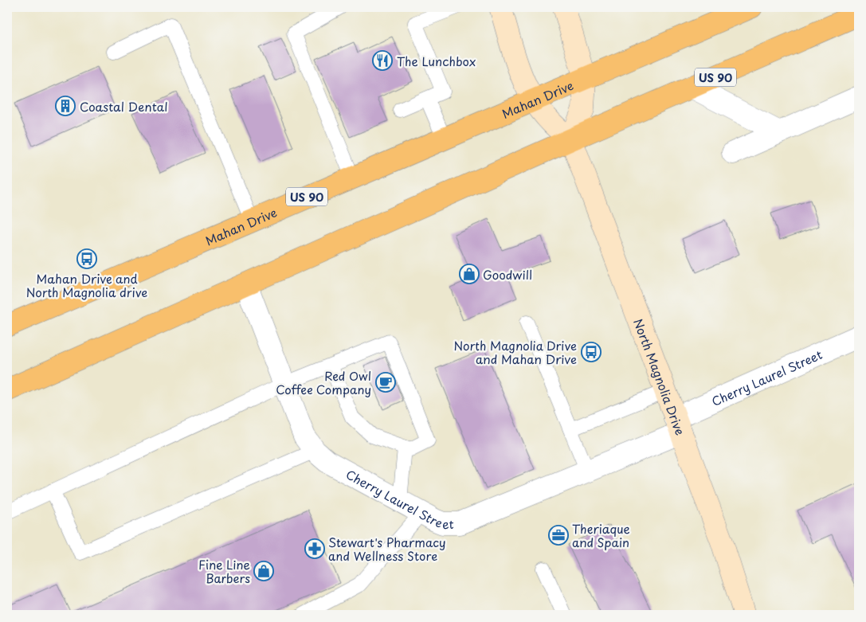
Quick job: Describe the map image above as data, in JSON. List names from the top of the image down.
{
  "streets": {
    "main road": ["US 90", "Mahan Drive", "North Magnolia Drive"],
    "street": ["Cherry Laurel Street"]
  },
  "crossings": [
    ["US 90", "Mahan Drive"],
    ["US 90", "North Magnolia Drive"],
    ["US 90", "Cherry Laurel Street"],
    ["North Magnolia Drive", "Cherry Laurel Street"]
  ],
  "places": {
    "restaurant": ["The Lunchbox"],
    "building": ["Coastal Dental"],
    "bus stop": ["Mahan Drive and North Magnolia drive", "North Magnolia Drive and Mahan Drive"],
    "shop": ["Goodwill", "Fine Line Barbers"],
    "cafe": ["Red Owl Coffee Company"],
    "office": ["Theriaque and Spain"],
    "pharmacy": ["Stewart's Pharmacy and Wellness Store"]
  }
}
